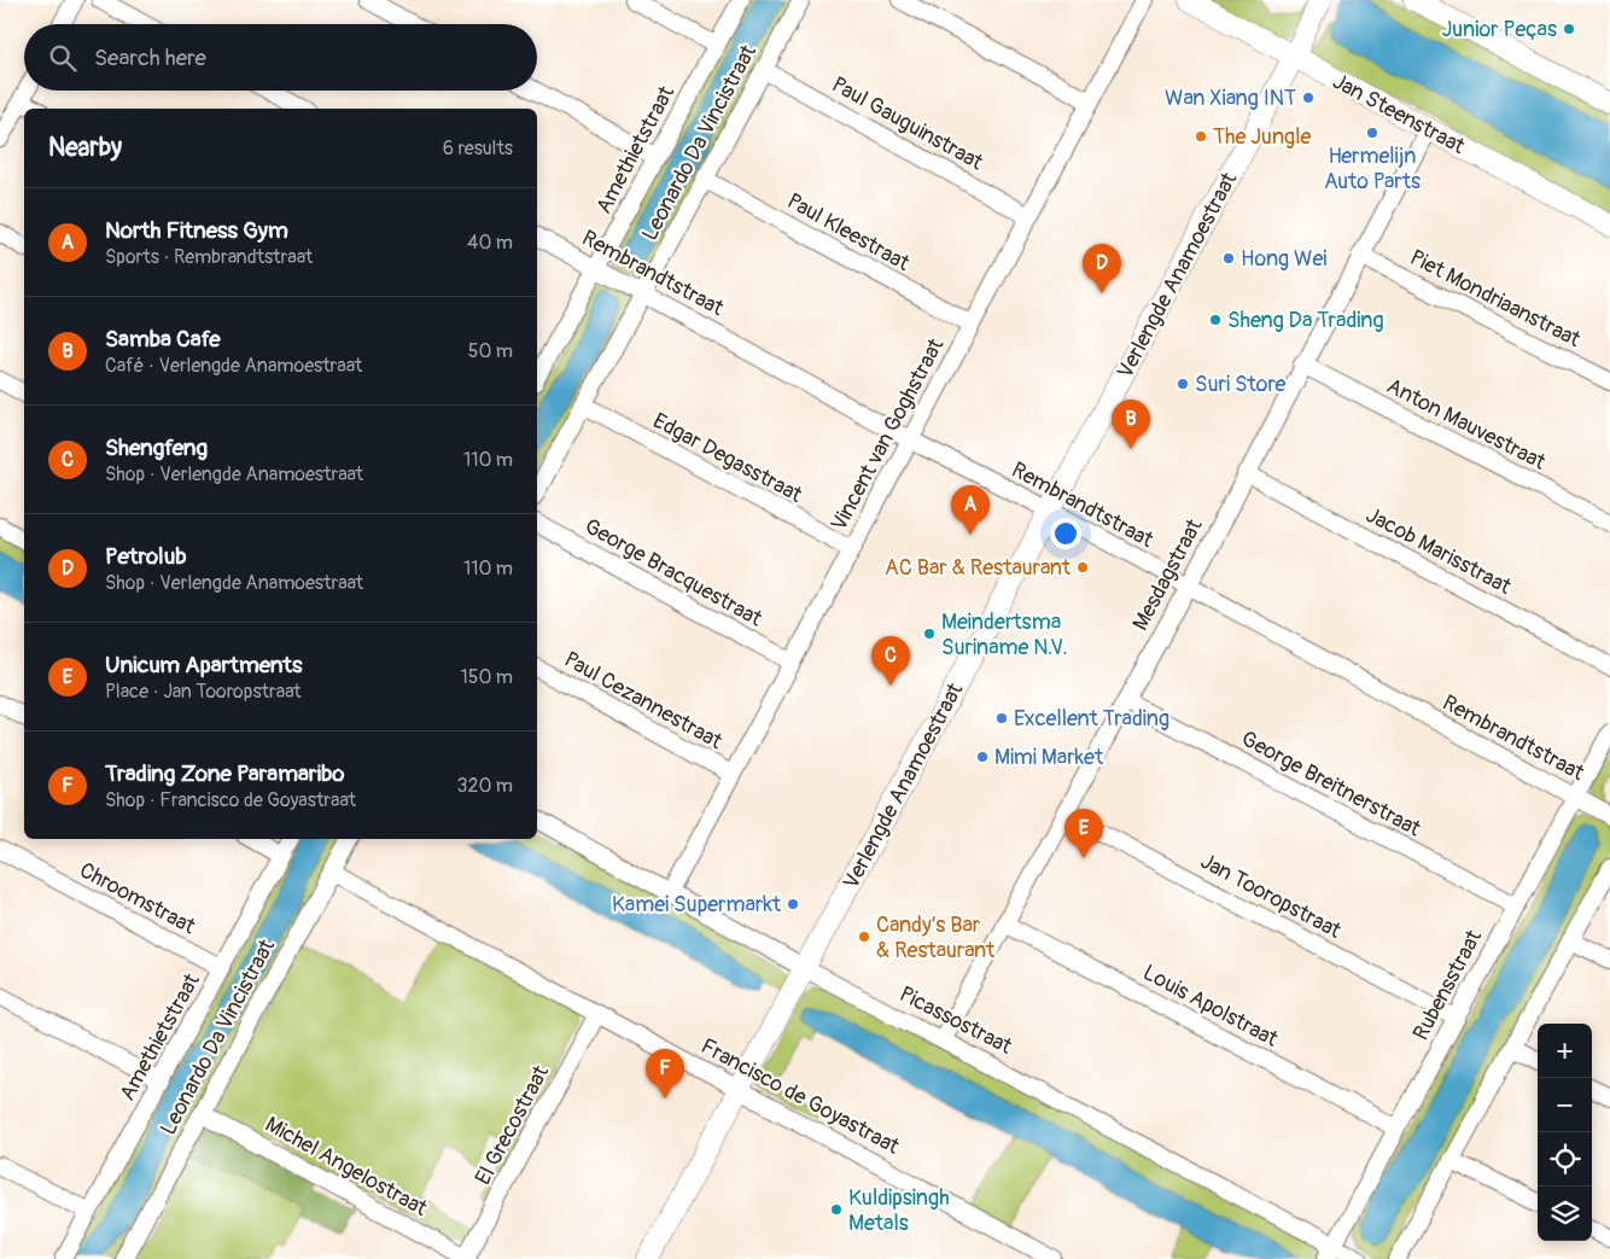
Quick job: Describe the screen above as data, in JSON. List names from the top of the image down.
{
  "streets": {
    "street": [
      "Jan Steenstraat",
      "Paul Gauguinstraat",
      "Leonardo Da Vincistraat",
      "Amethietstraat",
      "Paul Kleestraat",
      "Rembrandtstraat",
      "Verlengde Anamoestraat",
      "Piet Mondriaanstraat",
      "Anton Mauvestraat",
      "Vincent van Goghstraat",
      "Edgar Degasstraat",
      "Jacob Marisstraat",
      "George Bracquestraat",
      "Mesdagstraat",
      "Paul Cezannestraat",
      "George Breitnerstraat",
      "Jan Tooropstraat",
      "Chroomstraat",
      "Rubensstraat",
      "Louis Apolstraat",
      "Picassostraat",
      "Francisco de Goyastraat",
      "El Grecostraat",
      "Michel Angelostraat"
    ]
  },
  "crossings": [
    ["Jan Steenstraat", "Verlengde Anamoestraat"],
    ["Jan Steenstraat", "Mesdagstraat"],
    ["Paul Gauguinstraat", "Leonardo Da Vincistraat"],
    ["Paul Gauguinstraat", "Vincent van Goghstraat"],
    ["Leonardo Da Vincistraat", "Paul Kleestraat"],
    ["Leonardo Da Vincistraat", "Rembrandtstraat"],
    ["Leonardo Da Vincistraat", "Edgar Degasstraat"],
    ["Leonardo Da Vincistraat", "Francisco de Goyastraat"],
    ["Leonardo Da Vincistraat", "Michel Angelostraat"],
    ["Amethietstraat", "Rembrandtstraat"],
    ["Amethietstraat", "Chroomstraat"],
    ["Paul Kleestraat", "Vincent van Goghstraat"],
    ["Rembrandtstraat", "Verlengde Anamoestraat"],
    ["Rembrandtstraat", "Vincent van Goghstraat"],
    ["Rembrandtstraat", "Mesdagstraat"],
    ["Rembrandtstraat", "Rubensstraat"],
    ["Verlengde Anamoestraat", "Picassostraat"],
    ["Verlengde Anamoestraat", "Francisco de Goyastraat"],
    ["Piet Mondriaanstraat", "Mesdagstraat"],
    ["Anton Mauvestraat", "Mesdagstraat"],
    ["Vincent van Goghstraat", "Edgar Degasstraat"],
    ["Vincent van Goghstraat", "George Bracquestraat"],
    ["Vincent van Goghstraat", "Paul Cezannestraat"],
    ["Vincent van Goghstraat", "Picassostraat"],
    ["Jacob Marisstraat", "Mesdagstraat"],
    ["Mesdagstraat", "George Breitnerstraat"],
    ["Mesdagstraat", "Jan Tooropstraat"],
    ["Mesdagstraat", "Louis Apolstraat"],
    ["Mesdagstraat", "Picassostraat"],
    ["George Breitnerstraat", "Rubensstraat"],
    ["Jan Tooropstraat", "Rubensstraat"],
    ["Rubensstraat", "Louis Apolstraat"],
    ["Rubensstraat", "Picassostraat"],
    ["Francisco de Goyastraat", "El Grecostraat"],
    ["El Grecostraat", "Michel Angelostraat"]
  ],
  "places": [
    "Junior Peças",
    "Wan Xiang INT",
    "Hermelijn Auto Parts",
    "The Jungle",
    "Hong Wei",
    "Sheng Da Trading",
    "Suri Store",
    "AC Bar & Restaurant",
    "Meindertsma Suriname N.V.",
    "Excellent Trading",
    "Mimi Market",
    "Kamei Supermarkt",
    "Candy’s Bar & Restaurant",
    "Kuldipsingh Metals"
  ],
  "page": {
    "search": "Search here",
    "heading": ["Nearby", "6 results"],
    "list": [
      {
        "mark": "A",
        "name": "North Fitness Gym",
        "note": "Sports · Rembrandtstraat",
        "value": "40 m"
      },
      {
        "mark": "B",
        "name": "Samba Cafe",
        "note": "Café · Verlengde Anamoestraat",
        "value": "50 m"
      },
      {
        "mark": "C",
        "name": "Shengfeng",
        "note": "Shop · Verlengde Anamoestraat",
        "value": "110 m"
      },
      {
        "mark": "D",
        "name": "Petrolub",
        "note": "Shop · Verlengde Anamoestraat",
        "value": "110 m"
      },
      {
        "mark": "E",
        "name": "Unicum Apartments",
        "note": "Place · Jan Tooropstraat",
        "value": "150 m"
      },
      {
        "mark": "F",
        "name": "Trading Zone Paramaribo",
        "note": "Shop · Francisco de Goyastraat",
        "value": "320 m"
      }
    ],
    "pins": [
      "D",
      "B",
      "A",
      "C",
      "E",
      "F"
    ],
    "map_buttons": ["+", "−"]
  }
}
